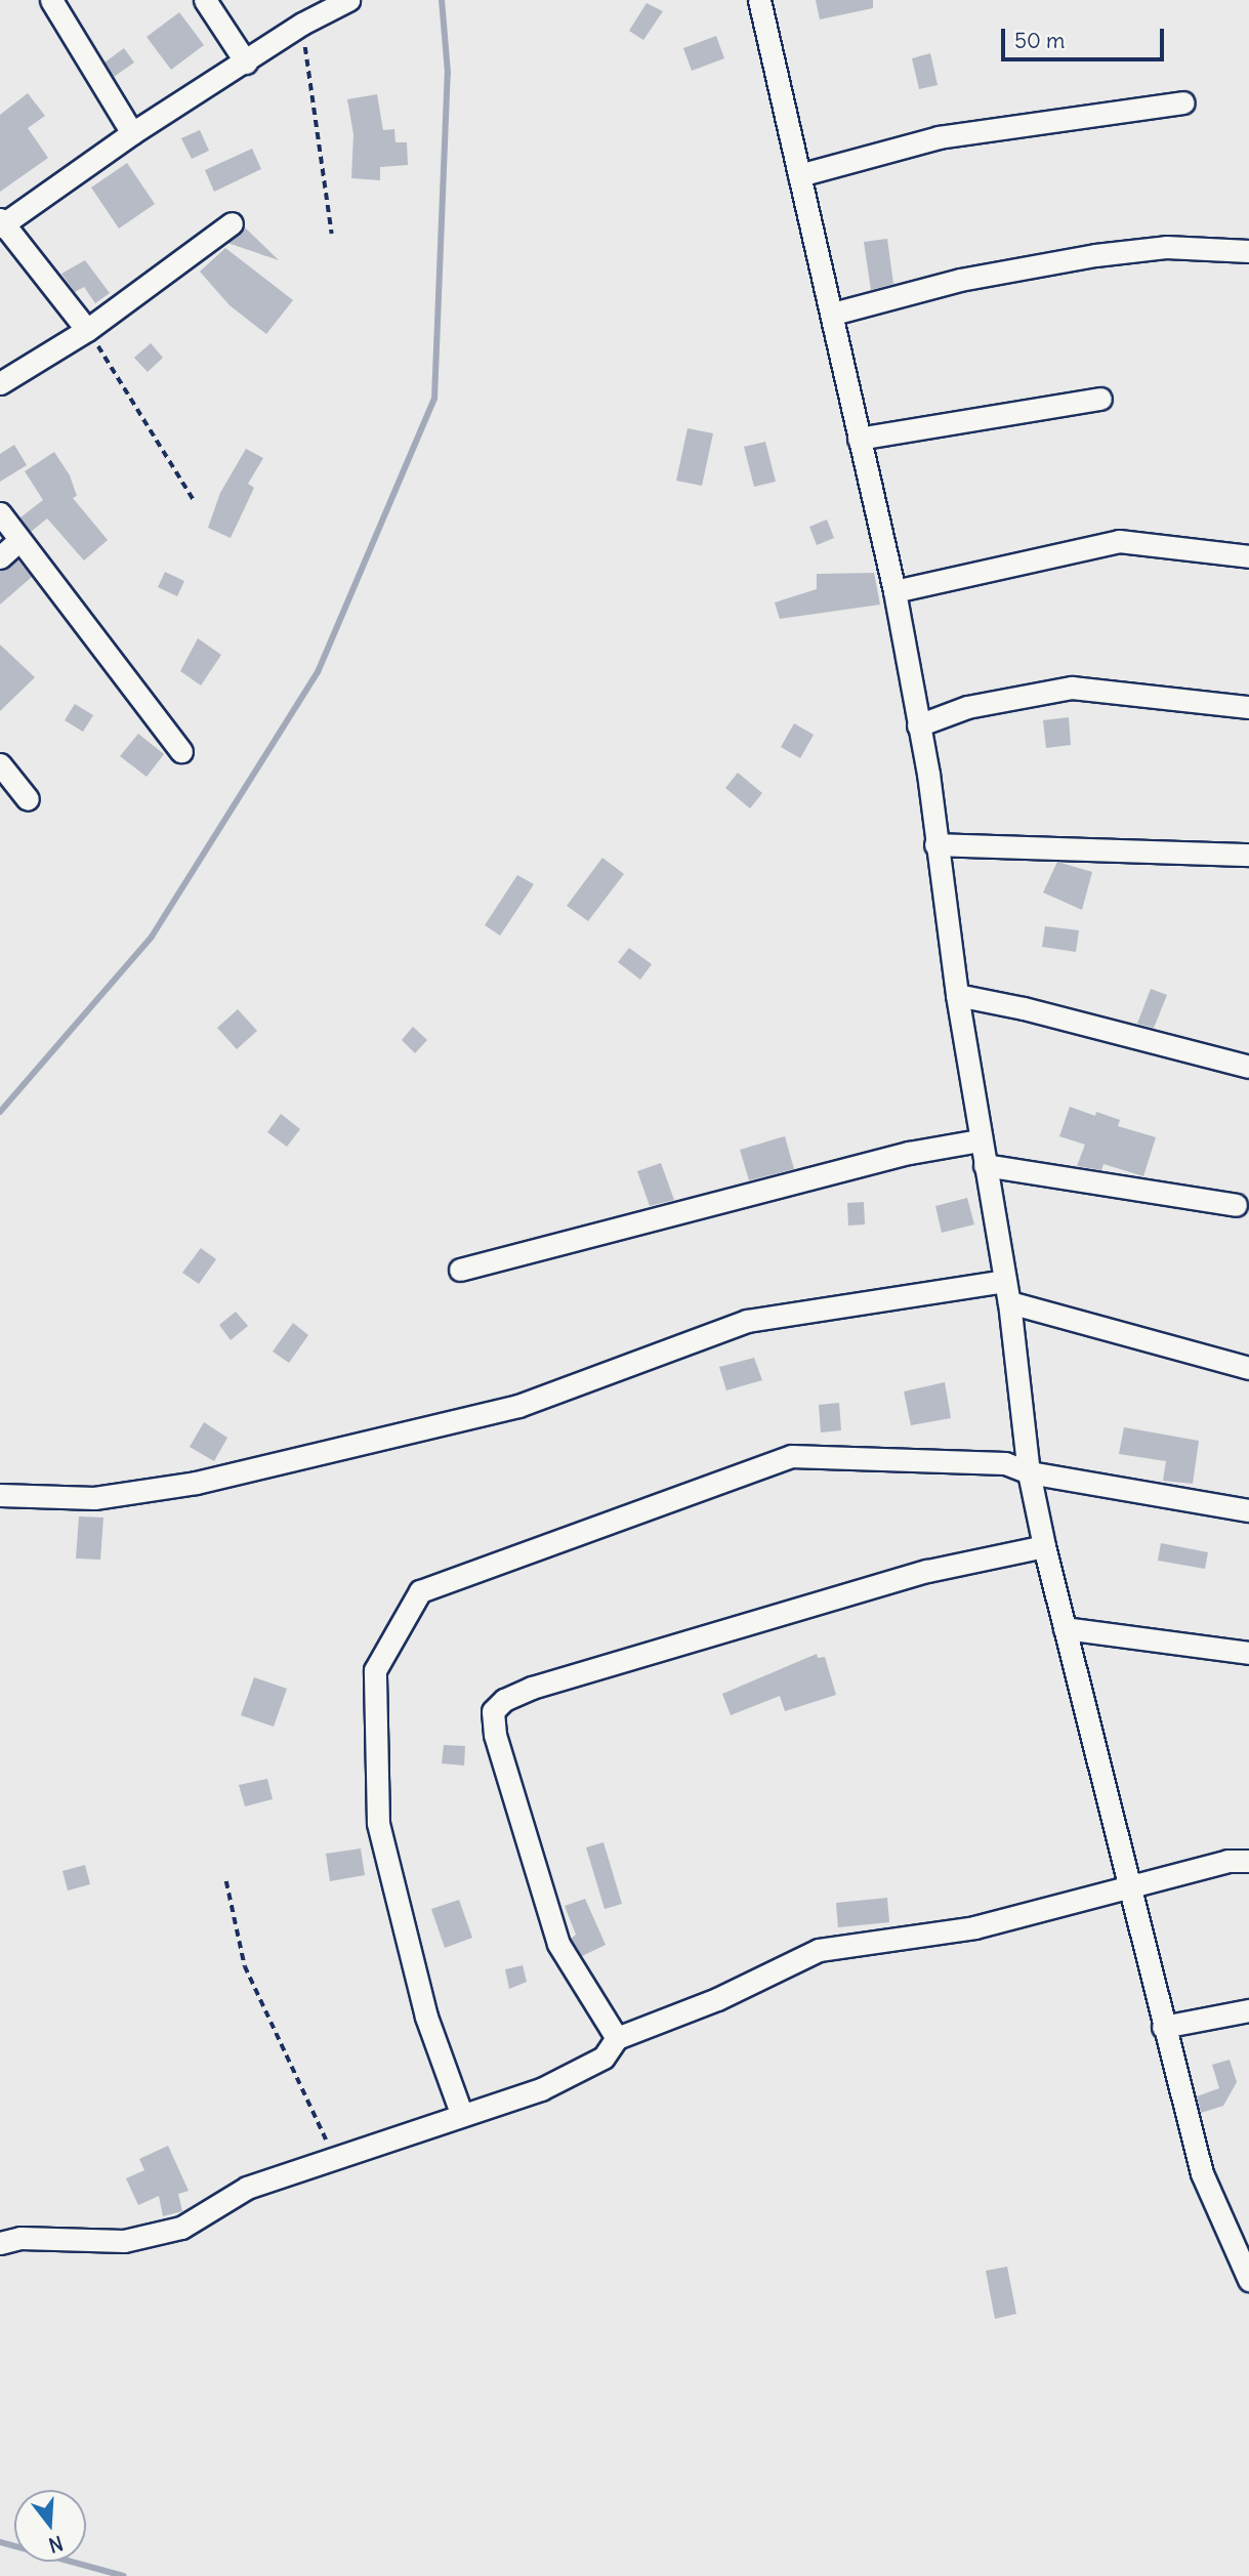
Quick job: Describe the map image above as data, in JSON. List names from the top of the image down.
{
  "scale_bar": "50 m",
  "north": "bottom"
}
